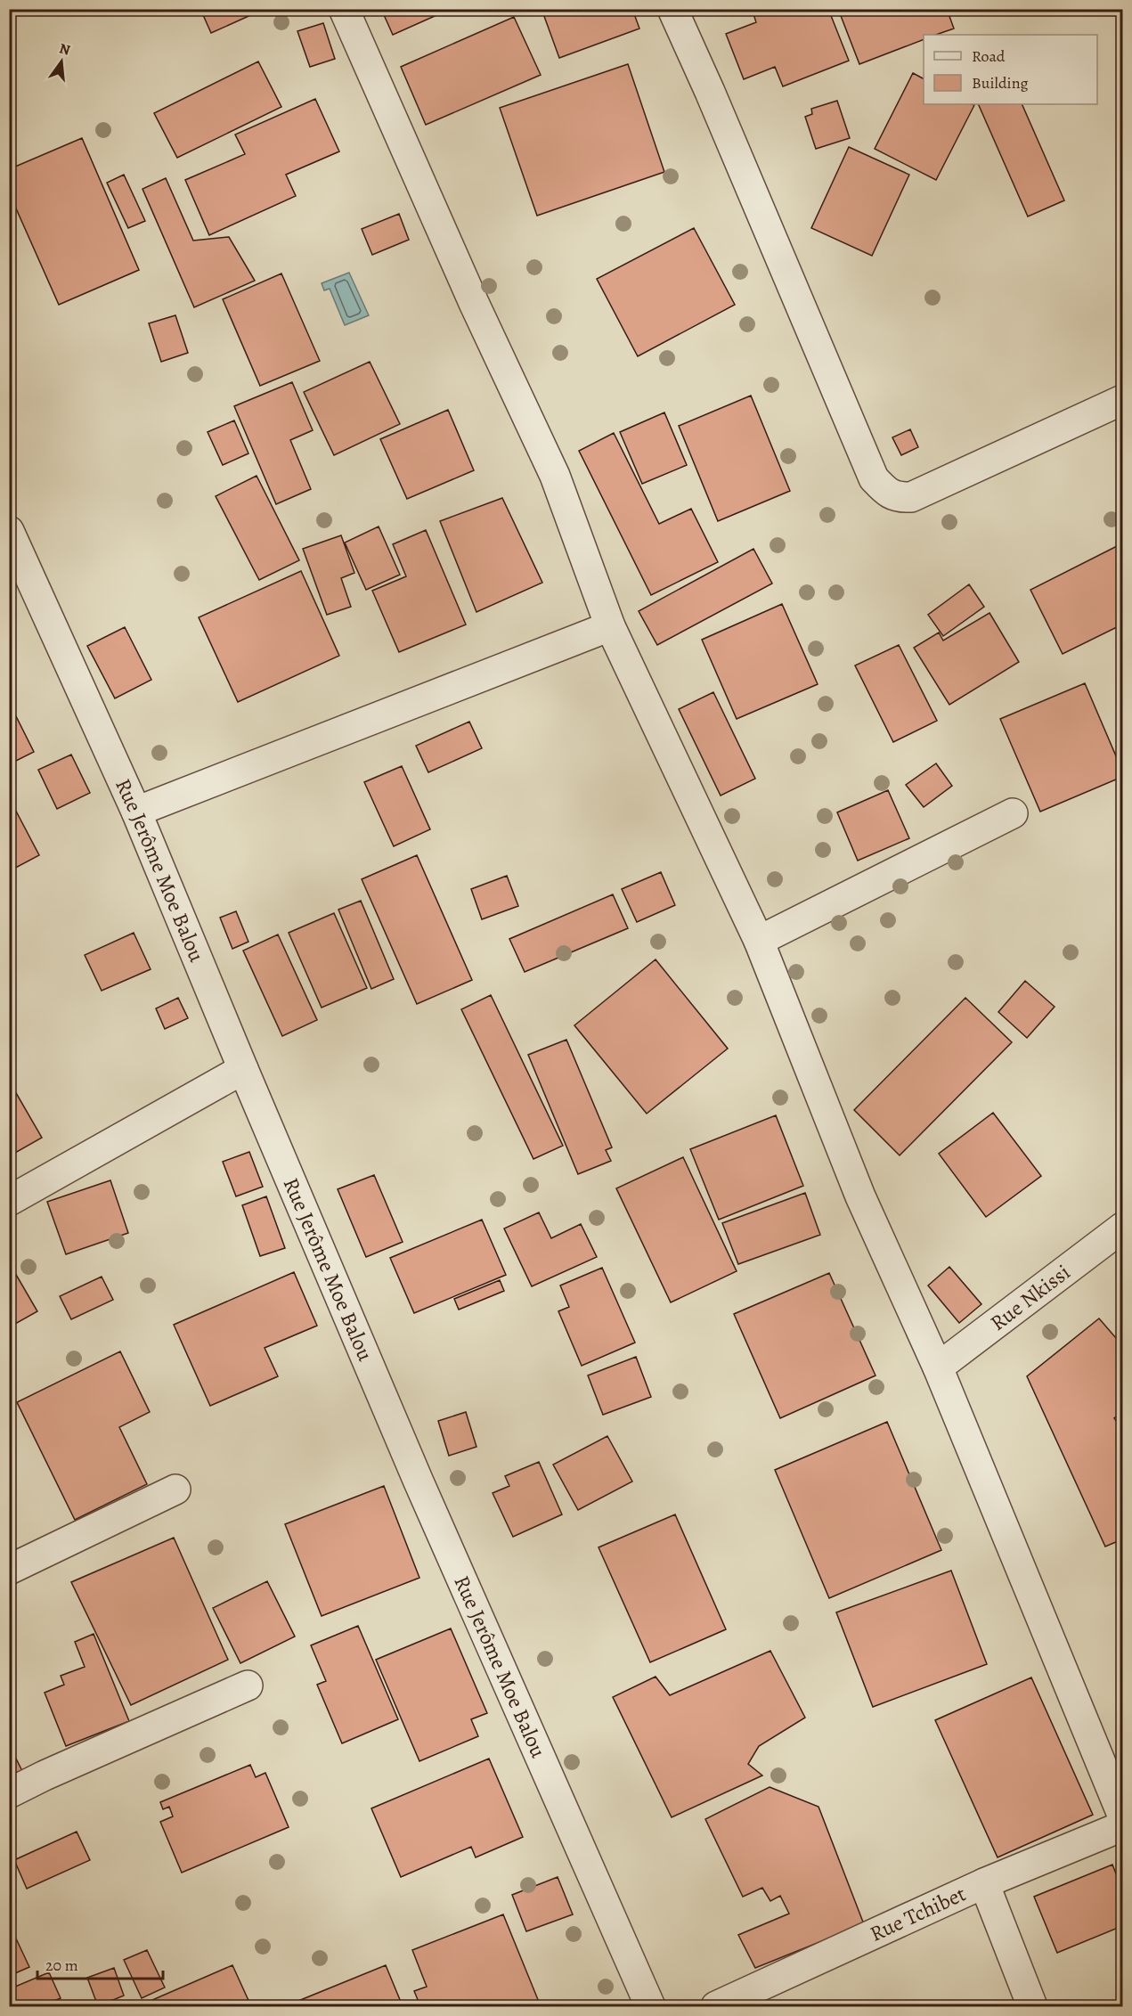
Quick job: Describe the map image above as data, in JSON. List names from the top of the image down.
{
  "streets": {
    "street": ["Rue Jerôme Moe Balou", "Rue Nkissi", "Rue Tchibet"]
  },
  "legend": ["Road", "Building"],
  "scale_bar": "20 m",
  "north": "top"
}
